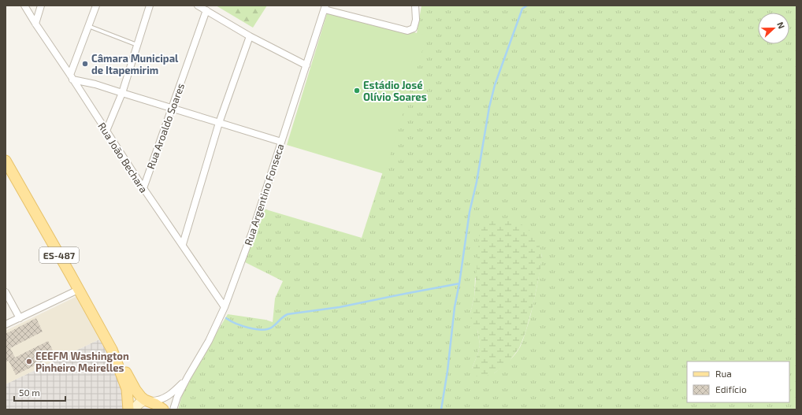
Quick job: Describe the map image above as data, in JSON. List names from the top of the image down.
{
  "streets": {
    "main road": ["ES-487"],
    "street": ["Rua Aroaldo Soares", "Rua João Bechara", "Rua Argentino Fonseca"]
  },
  "crossings": [
    ["Rua Aroaldo Soares", "Rua João Bechara"],
    ["Rua João Bechara", "Rua Argentino Fonseca"]
  ],
  "places": ["Câmara Municipal de Itapemirim", "Estádio José Olívio Soares", "EEEFM Washington Pinheiro Meirelles"],
  "legend": ["Rua", "Edifício"],
  "scale_bar": "50 m",
  "north": "right"
}
